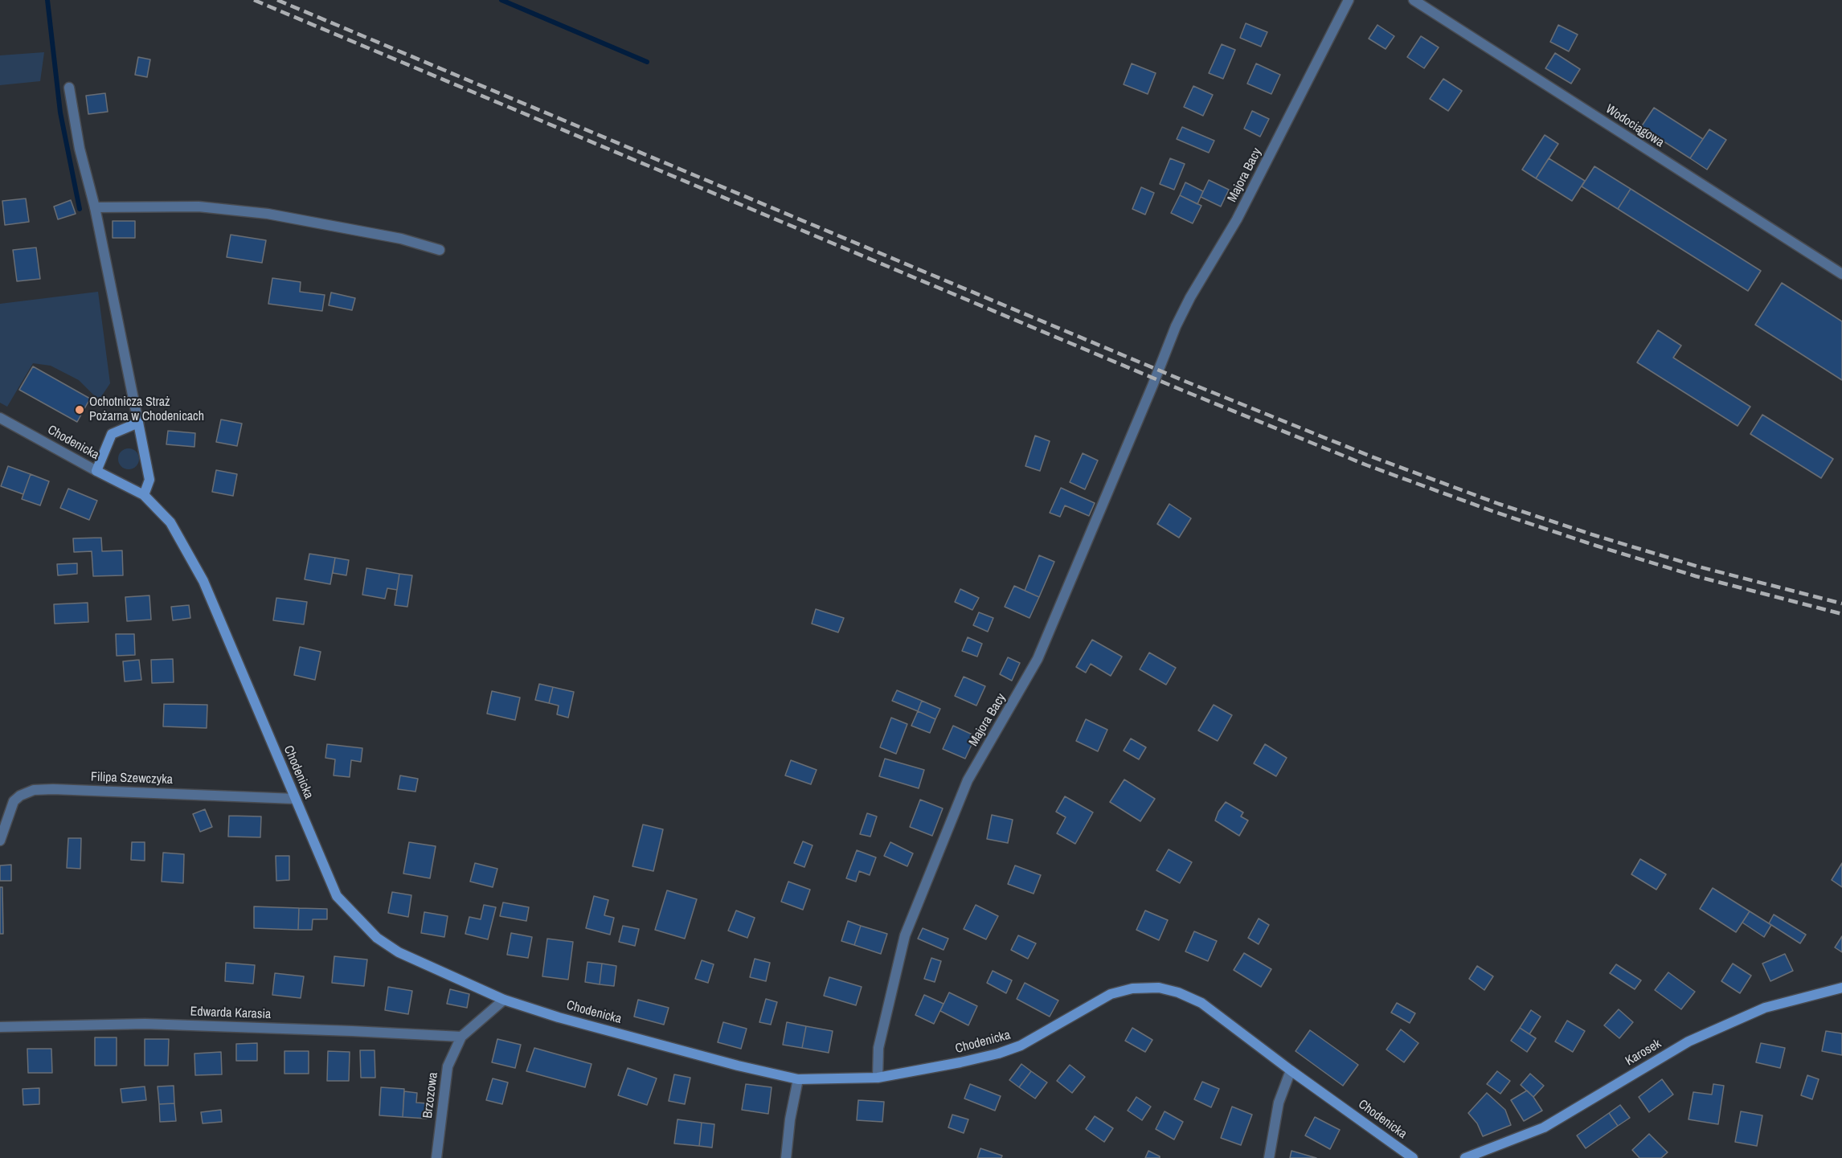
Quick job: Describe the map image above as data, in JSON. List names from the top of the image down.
{
  "streets": {
    "street": [
      "Wodociągowa",
      "Majora Bacy",
      "Chodenicka",
      "Filipa Szewczyka",
      "Edwarda Karasia",
      "Karosek",
      "Brzozowa"
    ]
  },
  "crossings": [
    ["Majora Bacy", "Chodenicka"],
    ["Chodenicka", "Filipa Szewczyka"],
    ["Chodenicka", "Brzozowa"],
    ["Edwarda Karasia", "Brzozowa"]
  ],
  "places": ["Ochotnicza Straż Pożarna w Chodenicach"]
}
